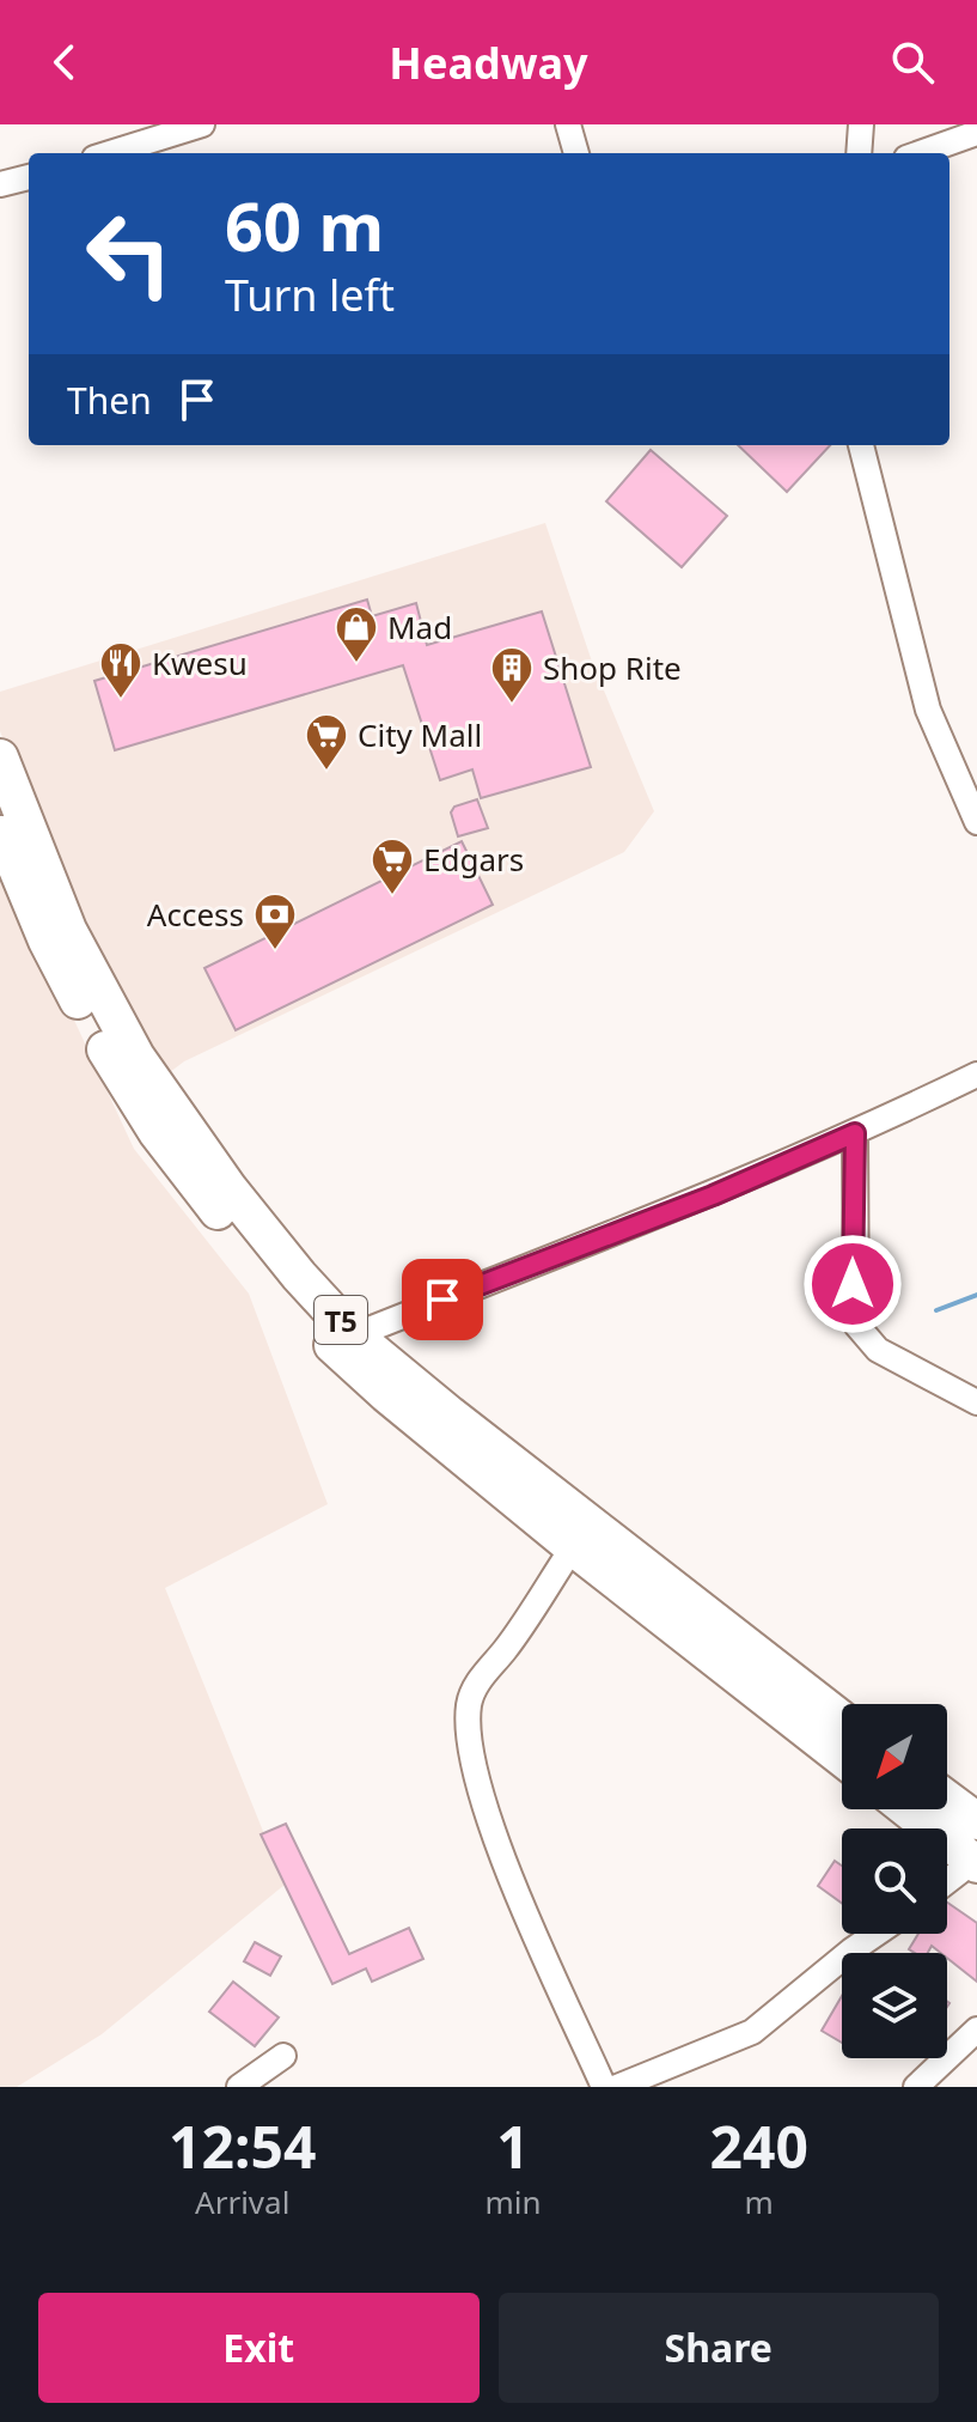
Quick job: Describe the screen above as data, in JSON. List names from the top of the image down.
{
  "streets": {
    "highway": ["T5"]
  },
  "places": {
    "shop": ["Mad"],
    "restaurant": ["Kwesu"],
    "building": ["Shop Rite"],
    "supermarket": ["City Mall", "Edgars"],
    "bank": ["Access"]
  },
  "north": "bottom left",
  "page": {
    "header": "Headway",
    "turn": ["60 m", "Turn left"],
    "then": "Then",
    "eta": [
      "12:54",
      "Arrival",
      "1",
      "min",
      "240",
      "m"
    ],
    "buttons": ["Exit", "Share"]
  }
}
